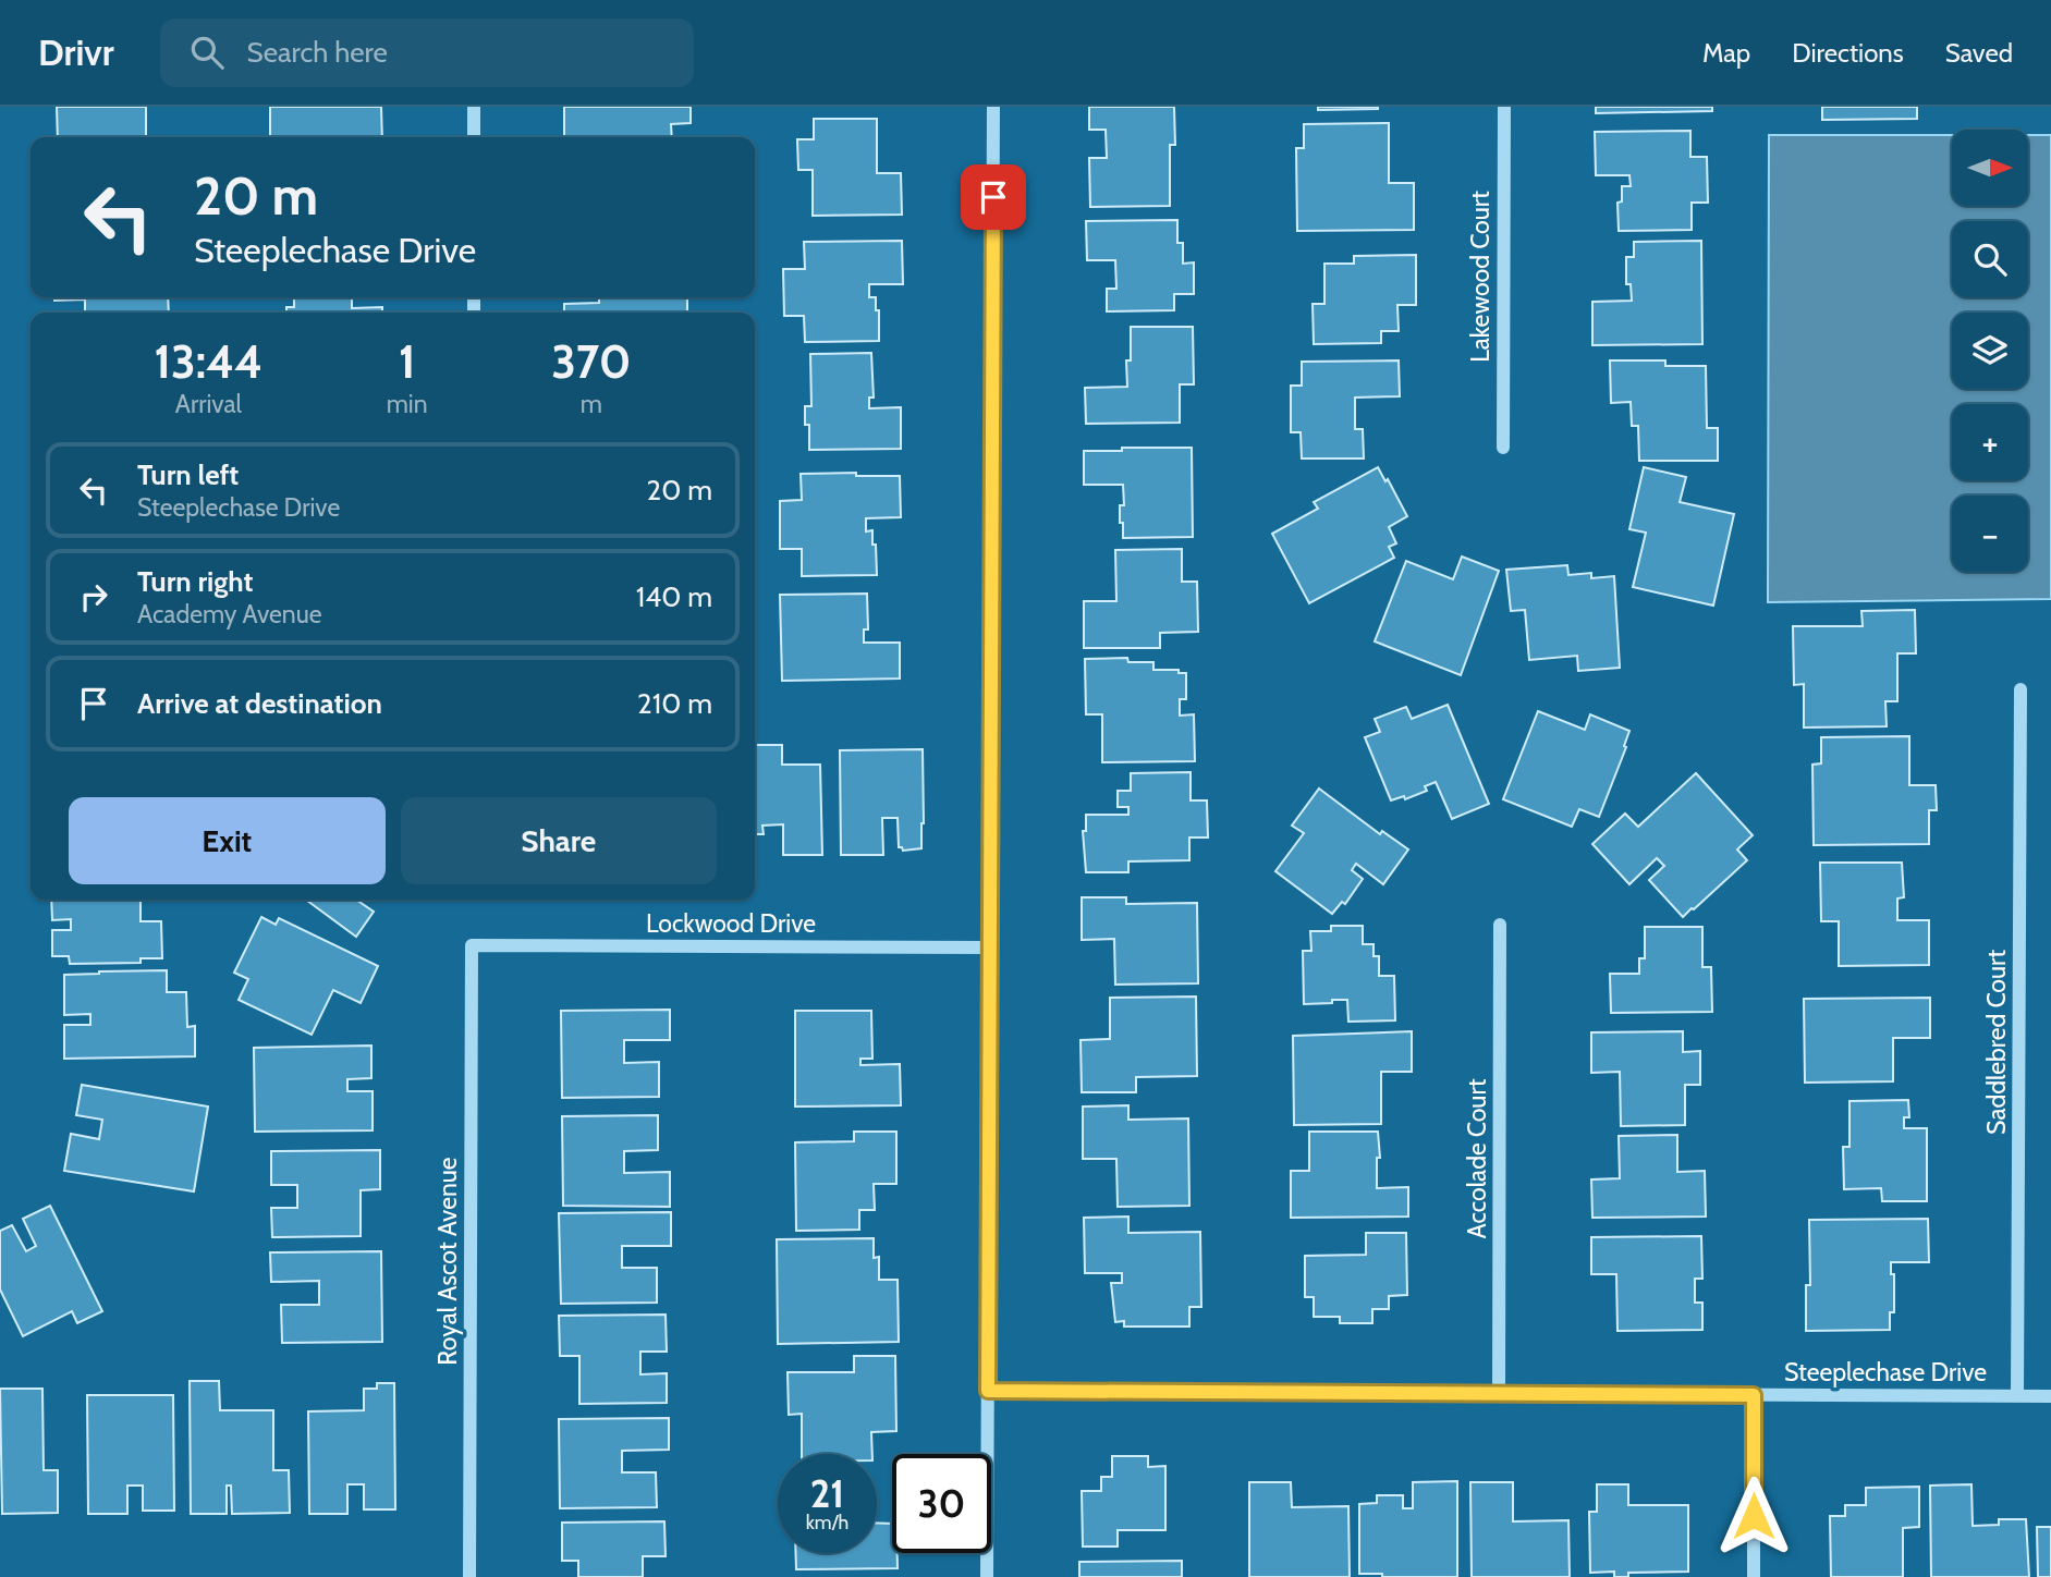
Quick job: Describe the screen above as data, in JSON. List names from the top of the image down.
{
  "streets": {
    "street": [
      "Lakewood Court",
      "Lockwood Drive",
      "Saddlebred Court",
      "Accolade Court",
      "Royal Ascot Avenue",
      "Steeplechase Drive"
    ]
  },
  "crossings": [
    ["Lockwood Drive", "Royal Ascot Avenue"],
    ["Saddlebred Court", "Steeplechase Drive"],
    ["Accolade Court", "Steeplechase Drive"]
  ],
  "north": "right",
  "page": {
    "header": "Drivr",
    "search": "Search here",
    "nav": ["Map", "Directions", "Saved"],
    "map_buttons": ["+", "−"],
    "turn": ["20 m", "Steeplechase Drive"],
    "eta": [
      "13:44",
      "Arrival",
      "1",
      "min",
      "370",
      "m"
    ],
    "list": [
      {
        "name": "Turn left",
        "note": "Steeplechase Drive",
        "value": "20 m"
      },
      {
        "name": "Turn right",
        "note": "Academy Avenue",
        "value": "140 m"
      },
      {
        "name": "Arrive at destination",
        "value": "210 m"
      }
    ],
    "buttons": ["Exit", "Share"],
    "speed": "21 km/h",
    "limit": "30"
  }
}
